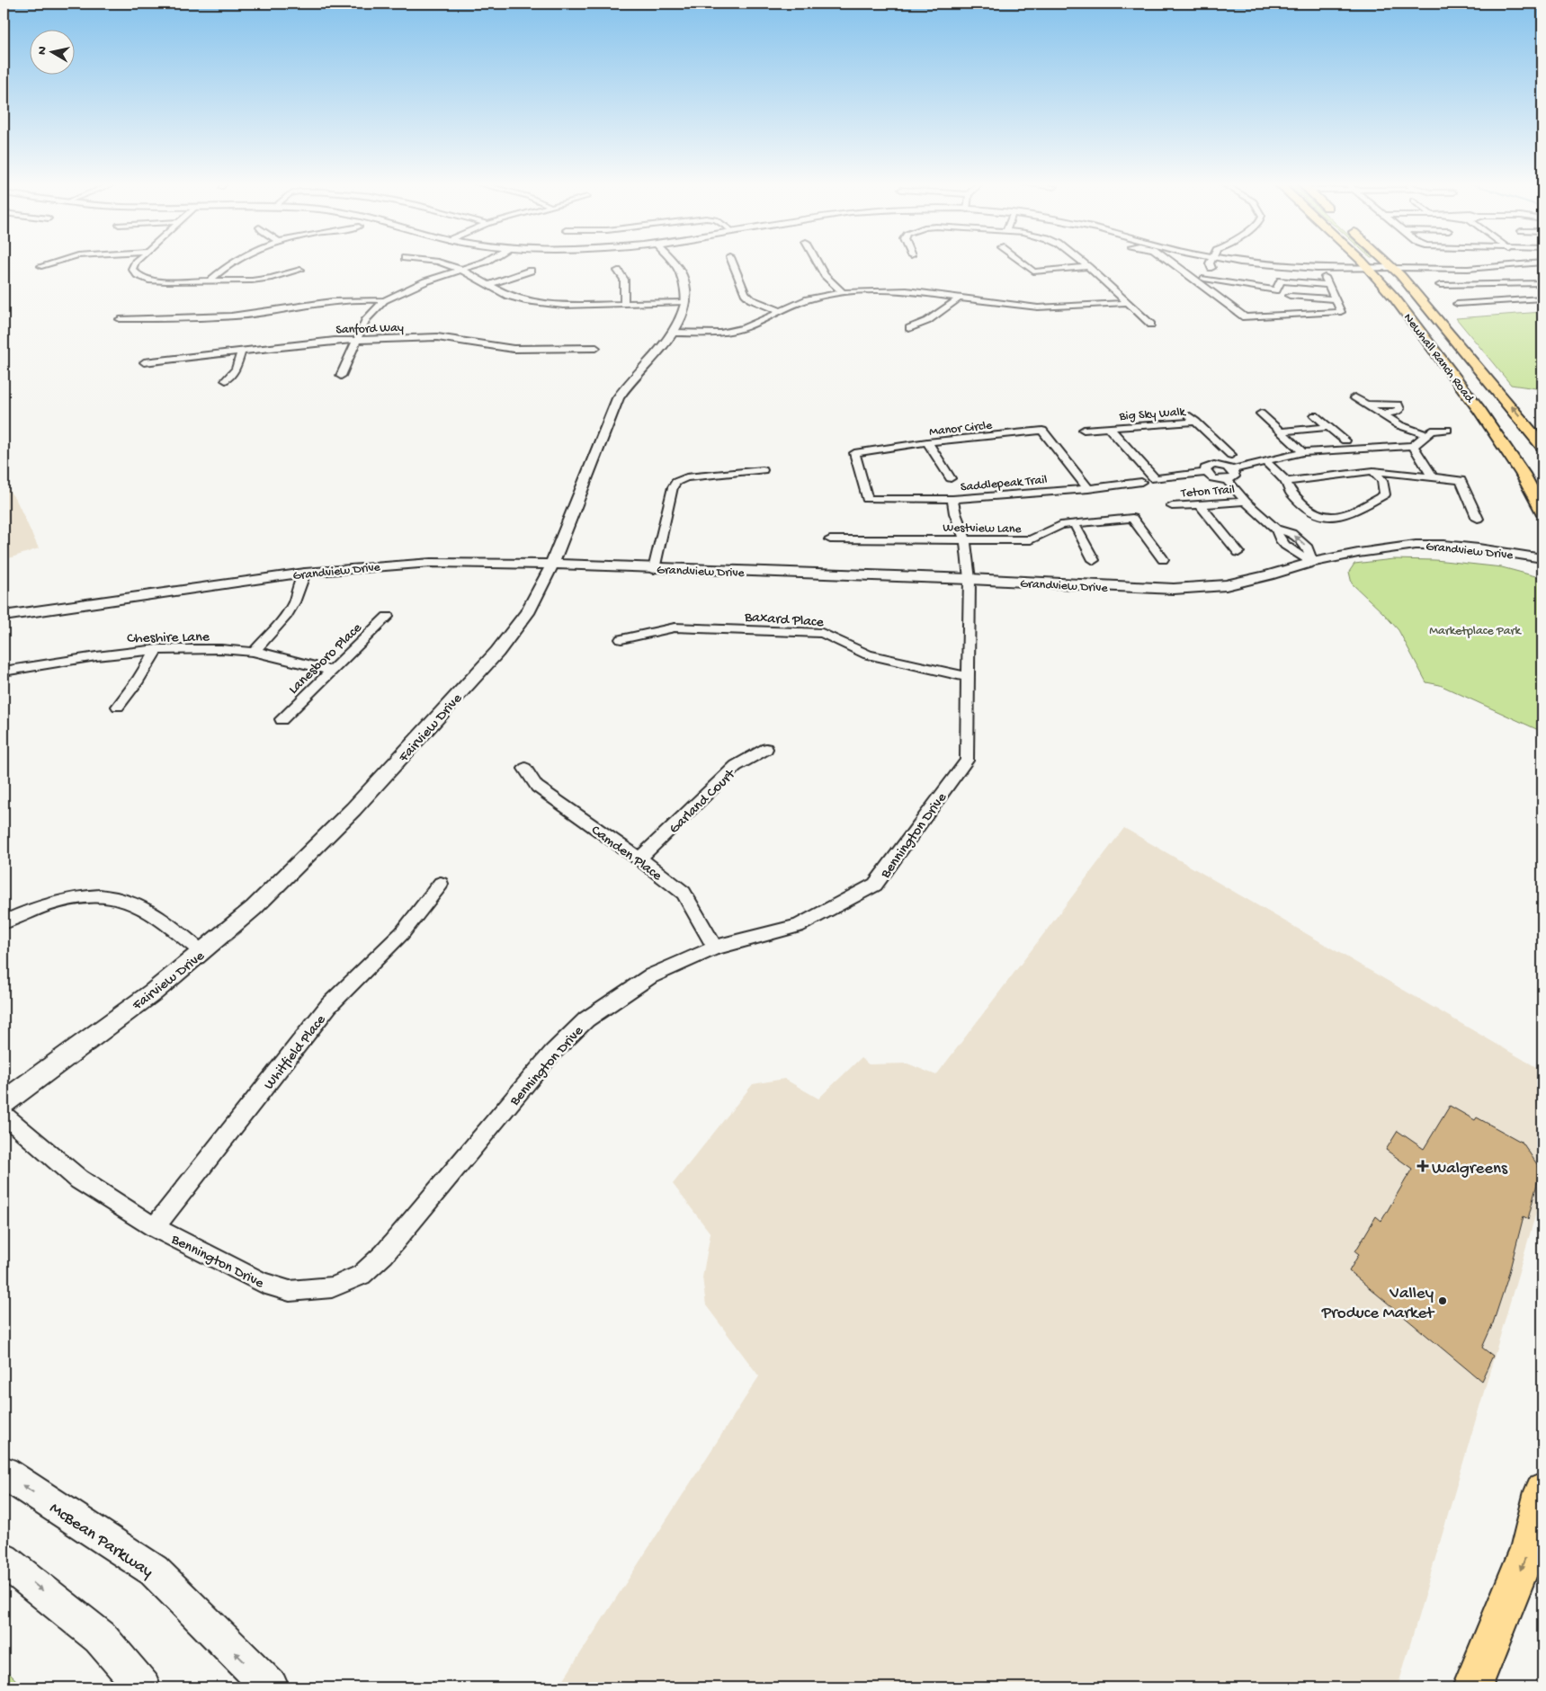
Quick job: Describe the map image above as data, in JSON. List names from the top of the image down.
{
  "streets": {
    "main road": ["Newhall Ranch Road", "McBean Parkway"],
    "street": [
      "Sanford Way",
      "Big Sky Walk",
      "Manor Circle",
      "Saddlepeak Trail",
      "Teton Trail",
      "Westview Lane",
      "Grandview Drive",
      "Baxard Place",
      "Cheshire Lane",
      "Lanesboro Place",
      "Fairview Drive",
      "Garland Court",
      "Bennington Drive",
      "Camden Place",
      "Whitfield Place"
    ]
  },
  "crossings": [
    ["Manor Circle", "Saddlepeak Trail"],
    ["Saddlepeak Trail", "Bennington Drive"],
    ["Westview Lane", "Bennington Drive"],
    ["Grandview Drive", "Fairview Drive"],
    ["Grandview Drive", "Bennington Drive"],
    ["Baxard Place", "Bennington Drive"],
    ["Cheshire Lane", "Lanesboro Place"],
    ["Garland Court", "Camden Place"],
    ["Bennington Drive", "Camden Place"],
    ["Bennington Drive", "Whitfield Place"]
  ],
  "parks": ["Marketplace Park"],
  "places": {
    "health": ["Walgreens"],
    "other": ["Valley Produce Market"]
  },
  "north": "left"
}
